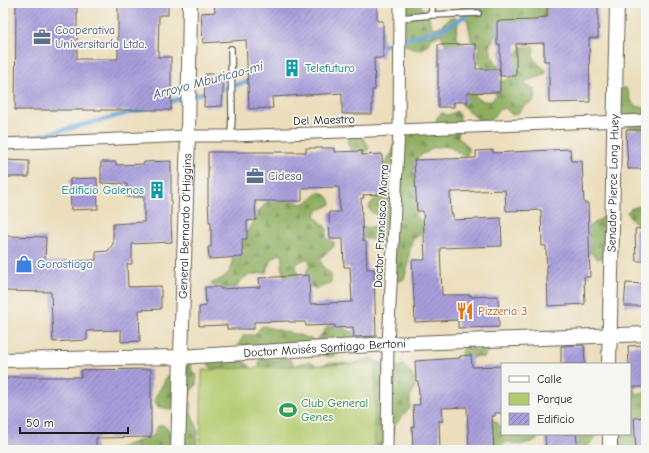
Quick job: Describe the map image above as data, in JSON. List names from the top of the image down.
{
  "streets": {
    "street": [
      "Del Maestro",
      "Senador Pierce Long Huey",
      "Doctor Francisco Morra",
      "General Bernardo O'Higgins",
      "Doctor Moisés Santiago Bertoni"
    ]
  },
  "crossings": [
    ["Del Maestro", "Senador Pierce Long Huey"],
    ["Del Maestro", "Doctor Francisco Morra"],
    ["Del Maestro", "General Bernardo O'Higgins"],
    ["Senador Pierce Long Huey", "Doctor Moisés Santiago Bertoni"],
    ["Doctor Francisco Morra", "Doctor Moisés Santiago Bertoni"],
    ["General Bernardo O'Higgins", "Doctor Moisés Santiago Bertoni"]
  ],
  "water": ["Arroyo Mburicao-mi"],
  "places": {
    "office": ["Cooperativa Universitaría Ltda.", "Cidesa"],
    "building": ["Telefuturo", "Edificio Galenos"],
    "shop": ["Gorostiaga"],
    "restaurant": ["Pizzeria 3"],
    "sports": ["Club General Genes"]
  },
  "legend": ["Calle", "Parque", "Edificio"],
  "scale_bar": "50 m"
}
